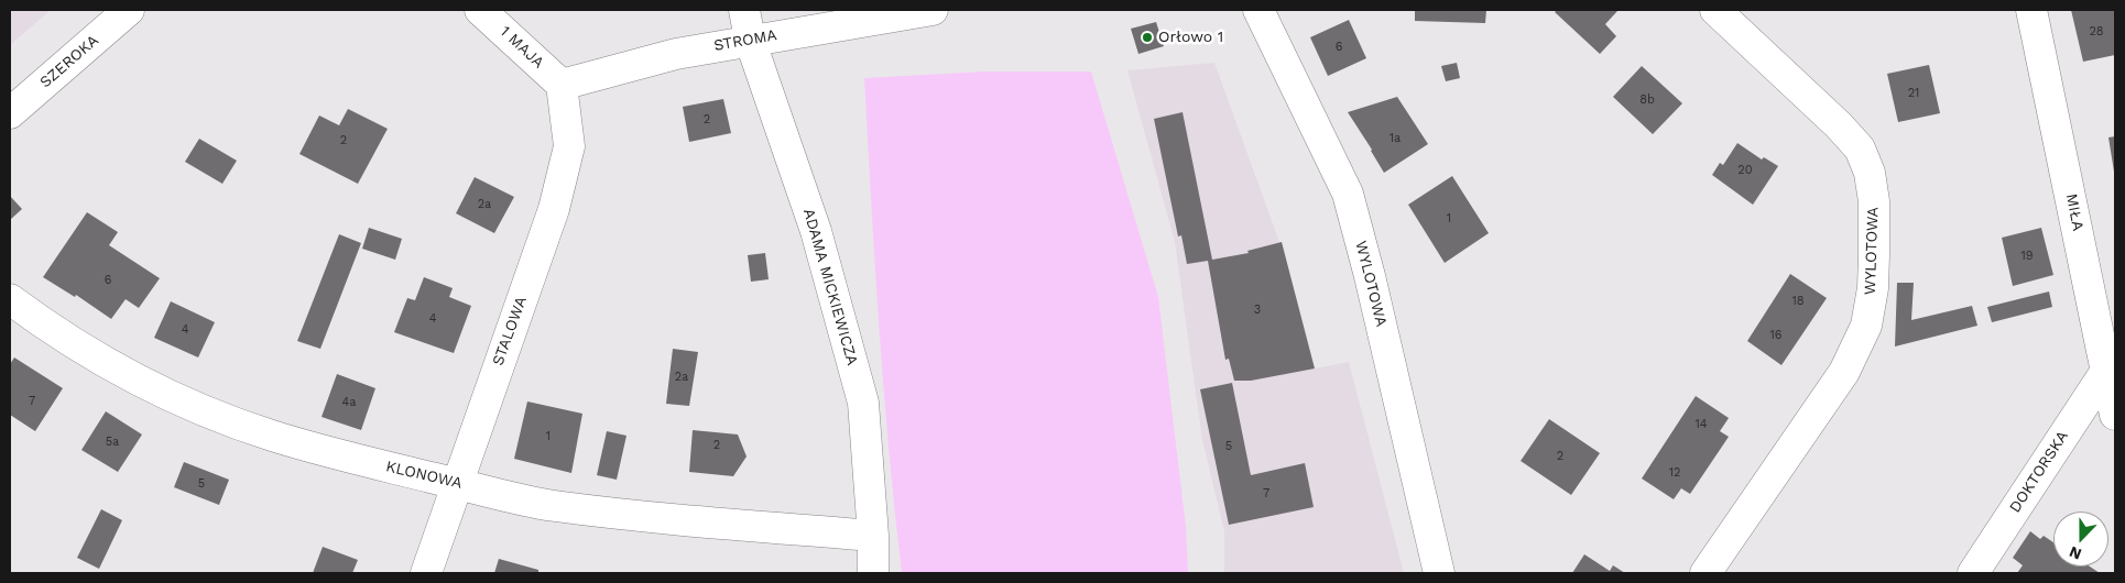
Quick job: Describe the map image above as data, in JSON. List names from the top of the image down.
{
  "streets": {
    "street": [
      "STROMA",
      "1 MAJA",
      "SZEROKA",
      "MIŁA",
      "WYLOTOWA",
      "ADAMA MICKIEWICZA",
      "STALOWA",
      "DOKTORSKA",
      "KLONOWA"
    ]
  },
  "crossings": [
    ["STROMA", "1 MAJA"],
    ["STROMA", "ADAMA MICKIEWICZA"],
    ["STROMA", "STALOWA"],
    ["1 MAJA", "STALOWA"],
    ["MIŁA", "DOKTORSKA"],
    ["ADAMA MICKIEWICZA", "KLONOWA"],
    ["STALOWA", "KLONOWA"]
  ],
  "places": ["Orłowo 1"],
  "house_numbers": [
    "28",
    "6",
    "21",
    "8b",
    "2",
    "1a",
    "2",
    "20",
    "2a",
    "1",
    "19",
    "6",
    "18",
    "3",
    "4",
    "4",
    "16",
    "2a",
    "7",
    "4a",
    "14",
    "1",
    "5a",
    "2",
    "5",
    "2",
    "12",
    "5",
    "7"
  ],
  "north": "bottom"
}
